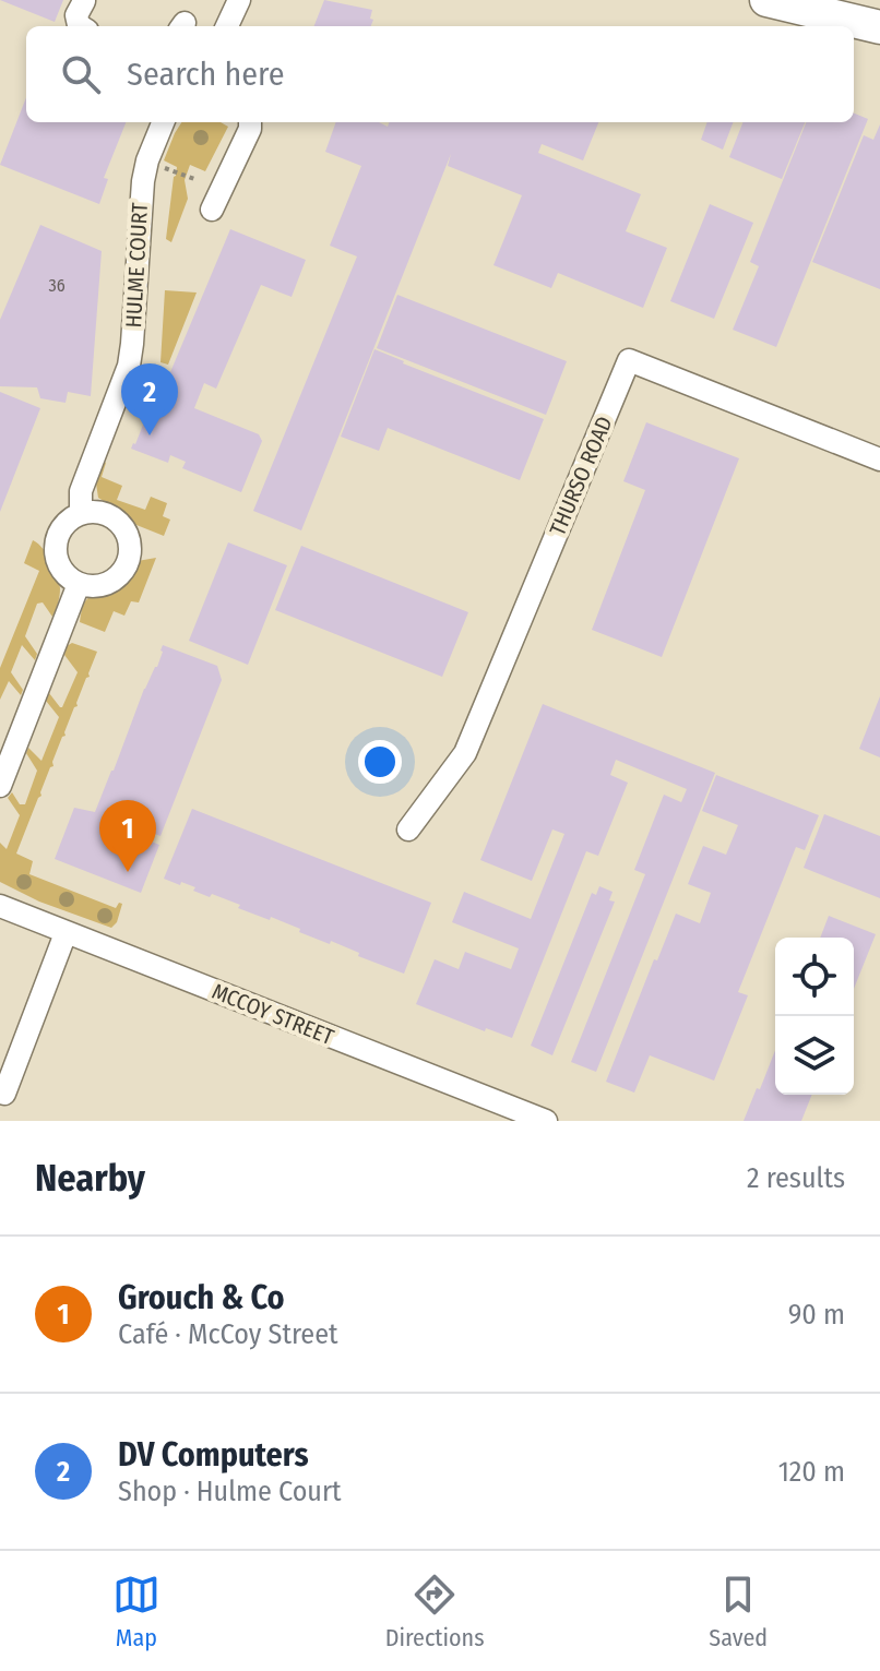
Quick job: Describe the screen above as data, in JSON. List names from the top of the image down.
{
  "streets": {
    "street": ["HULME COURT", "THURSO ROAD", "MCCOY STREET"]
  },
  "house_numbers": ["36"],
  "page": {
    "search": "Search here",
    "pins": ["2", "1"],
    "heading": ["Nearby", "2 results"],
    "list": [
      {
        "mark": "1",
        "name": "Grouch & Co",
        "note": "Café · McCoy Street",
        "value": "90 m"
      },
      {
        "mark": "2",
        "name": "DV Computers",
        "note": "Shop · Hulme Court",
        "value": "120 m"
      }
    ],
    "nav": ["Map", "Directions", "Saved"]
  }
}
